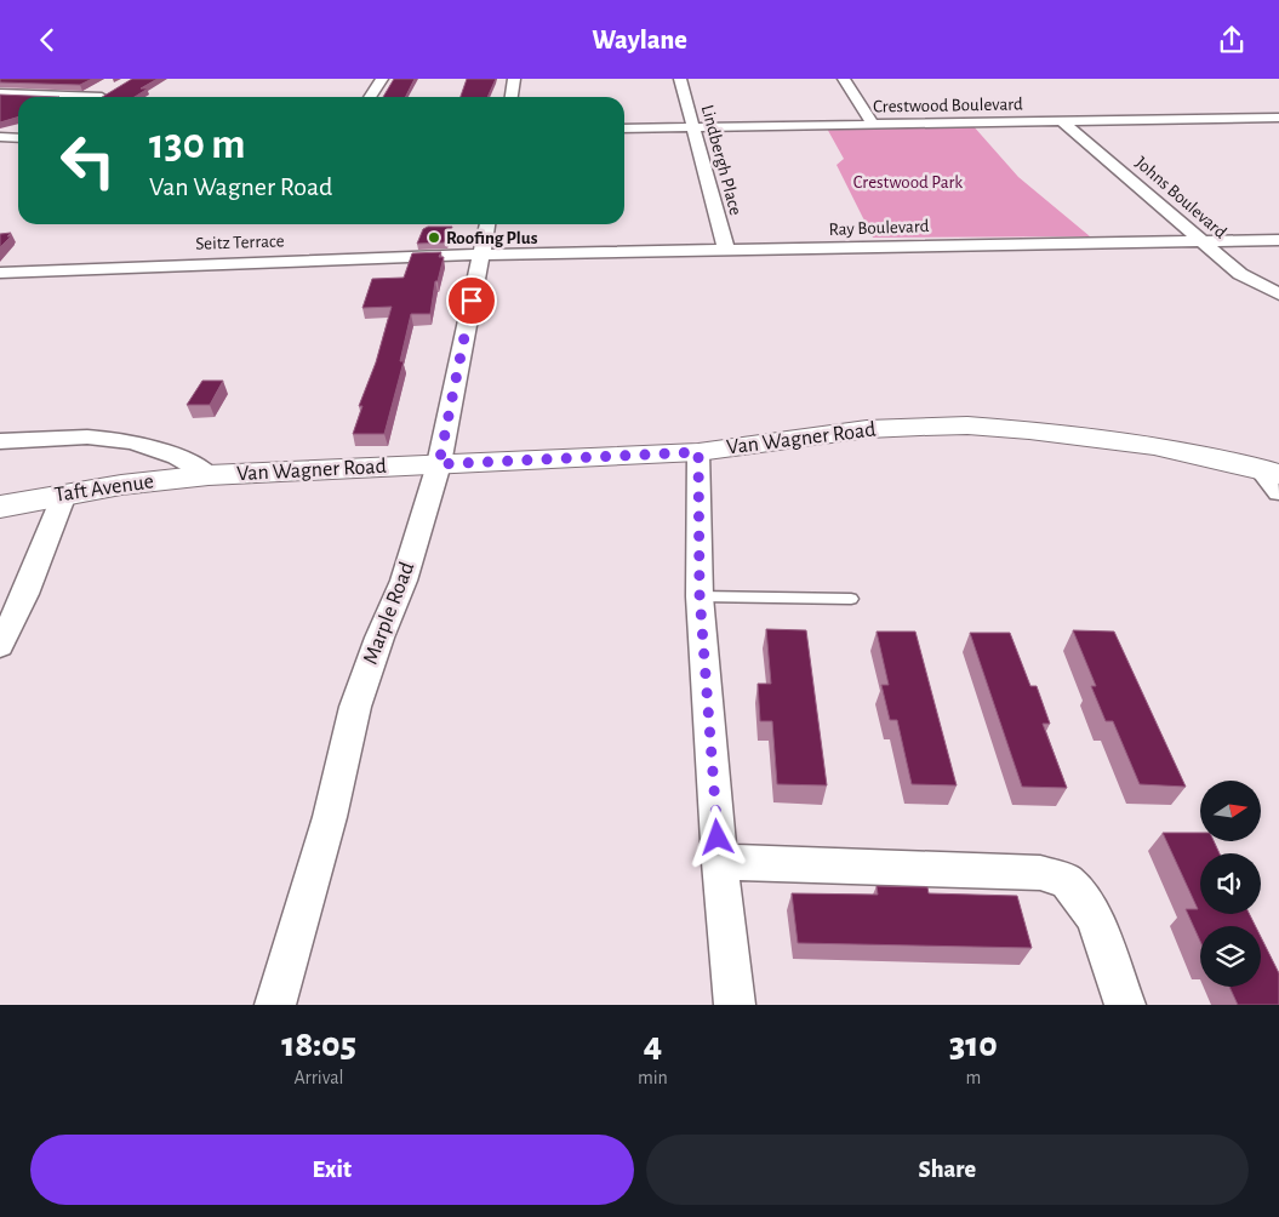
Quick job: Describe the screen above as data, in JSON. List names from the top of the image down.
{
  "streets": {
    "street": [
      "Crestwood Boulevard",
      "Lindbergh Place",
      "Johns Boulevard",
      "Ray Boulevard",
      "Seitz Terrace",
      "Van Wagner Road",
      "Taft Avenue",
      "Marple Road"
    ]
  },
  "crossings": [
    ["Crestwood Boulevard", "Lindbergh Place"],
    ["Crestwood Boulevard", "Johns Boulevard"],
    ["Lindbergh Place", "Ray Boulevard"],
    ["Johns Boulevard", "Ray Boulevard"],
    ["Ray Boulevard", "Seitz Terrace"],
    ["Ray Boulevard", "Marple Road"],
    ["Seitz Terrace", "Marple Road"],
    ["Van Wagner Road", "Taft Avenue"],
    ["Van Wagner Road", "Marple Road"]
  ],
  "parks": ["Crestwood Park"],
  "places": ["Roofing Plus"],
  "north": "right",
  "page": {
    "header": "Waylane",
    "turn": ["130 m", "Van Wagner Road"],
    "eta": [
      "18:05",
      "Arrival",
      "4",
      "min",
      "310",
      "m"
    ],
    "buttons": ["Exit", "Share"]
  }
}
